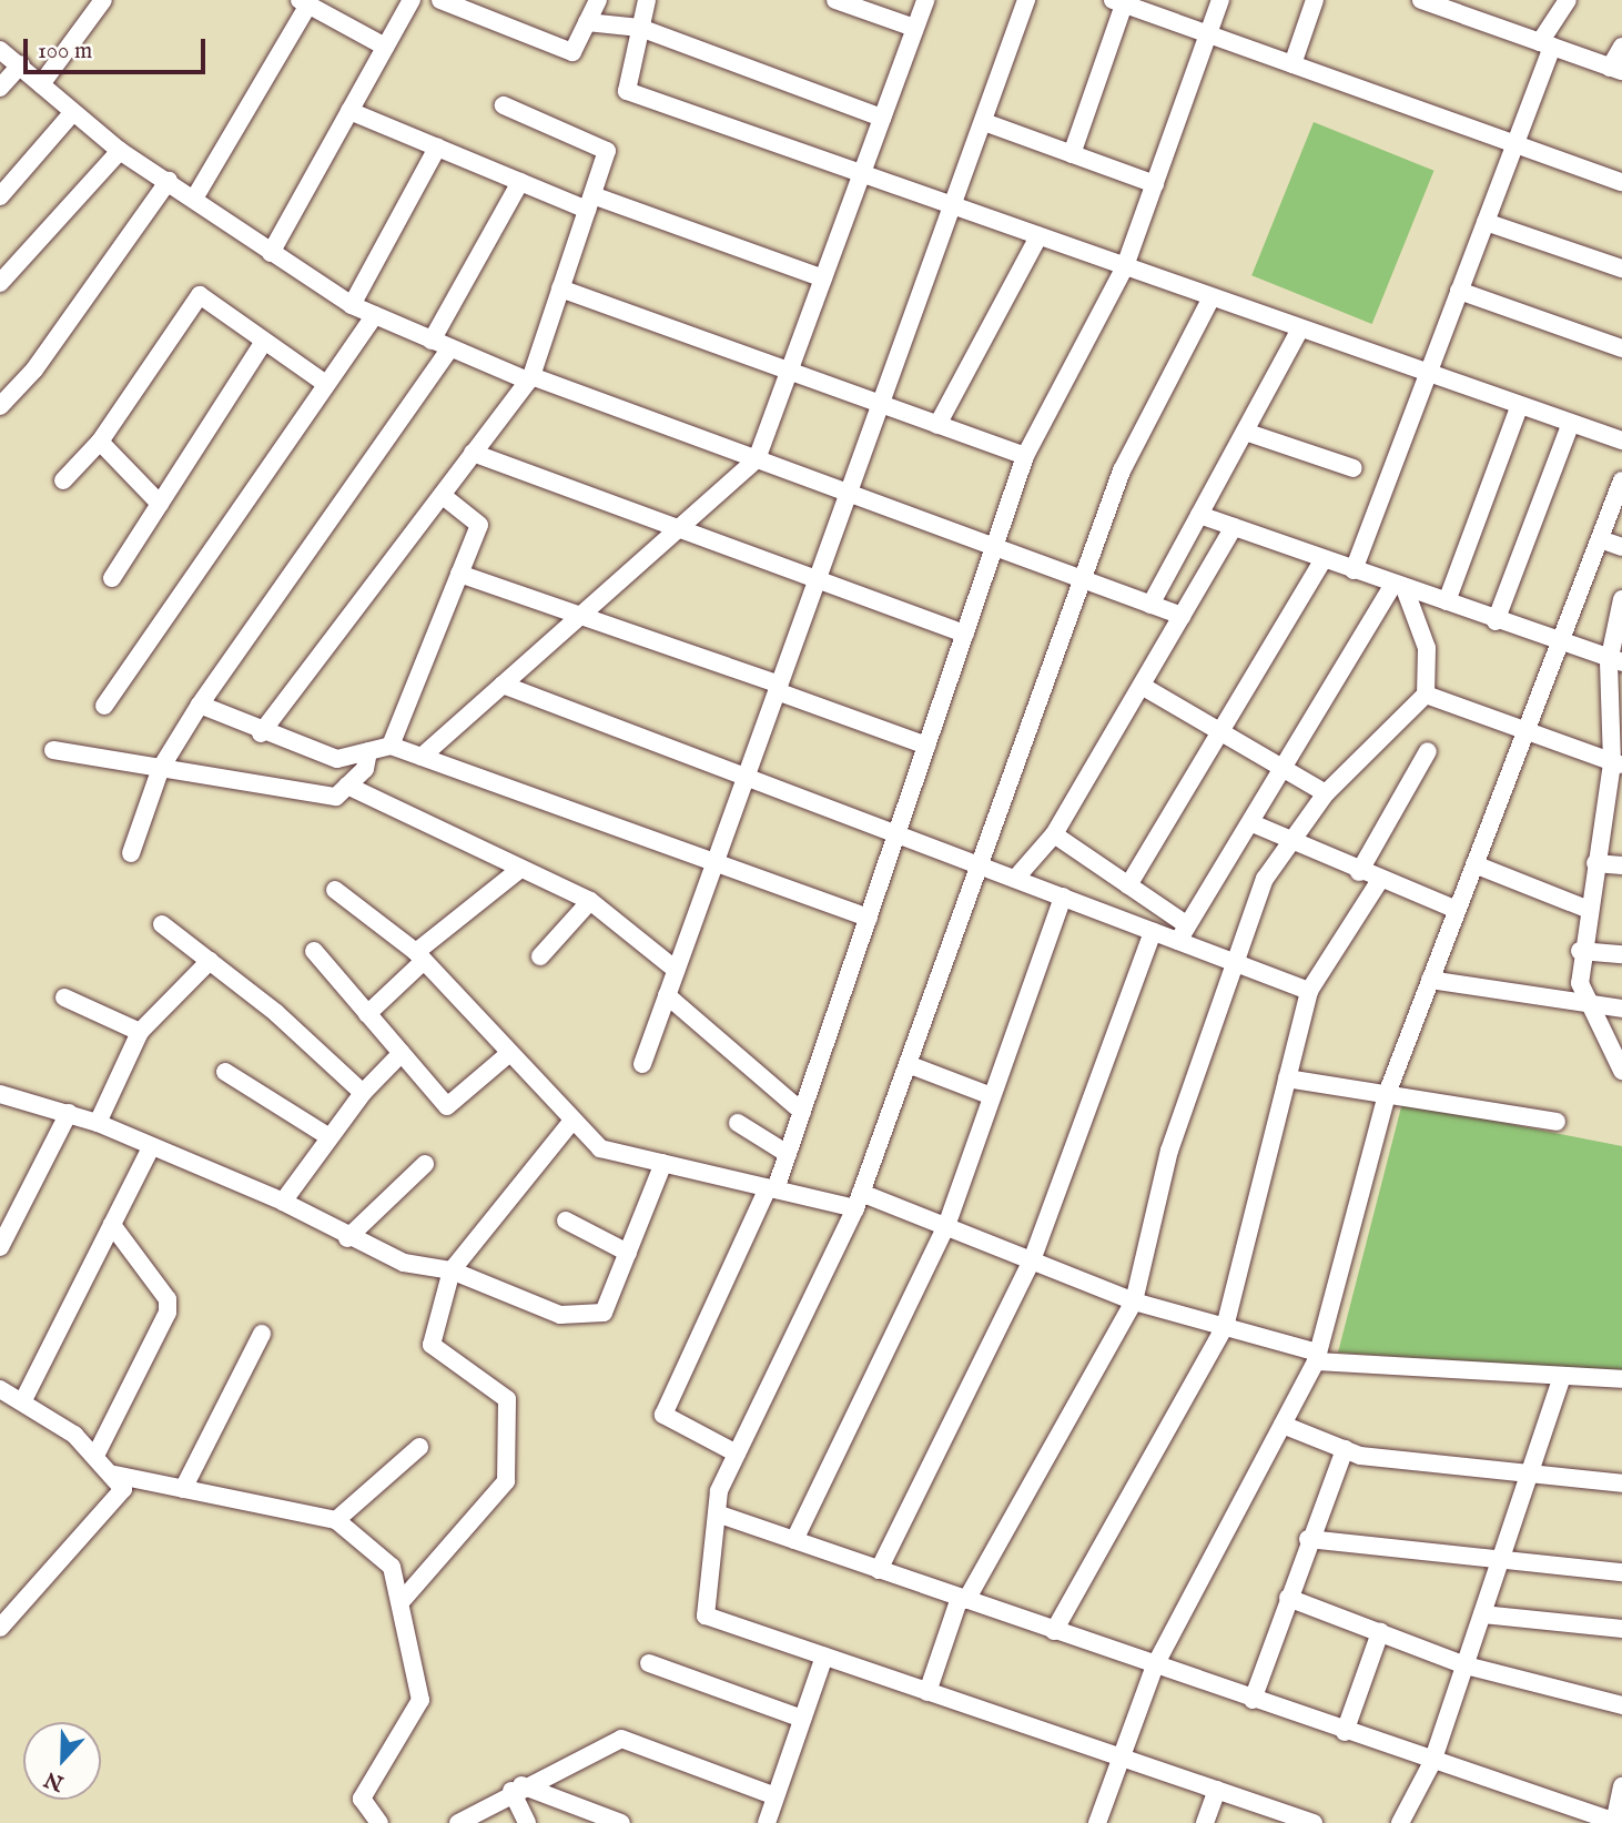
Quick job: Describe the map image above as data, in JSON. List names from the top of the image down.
{
  "scale_bar": "100 m",
  "north": "bottom"
}
